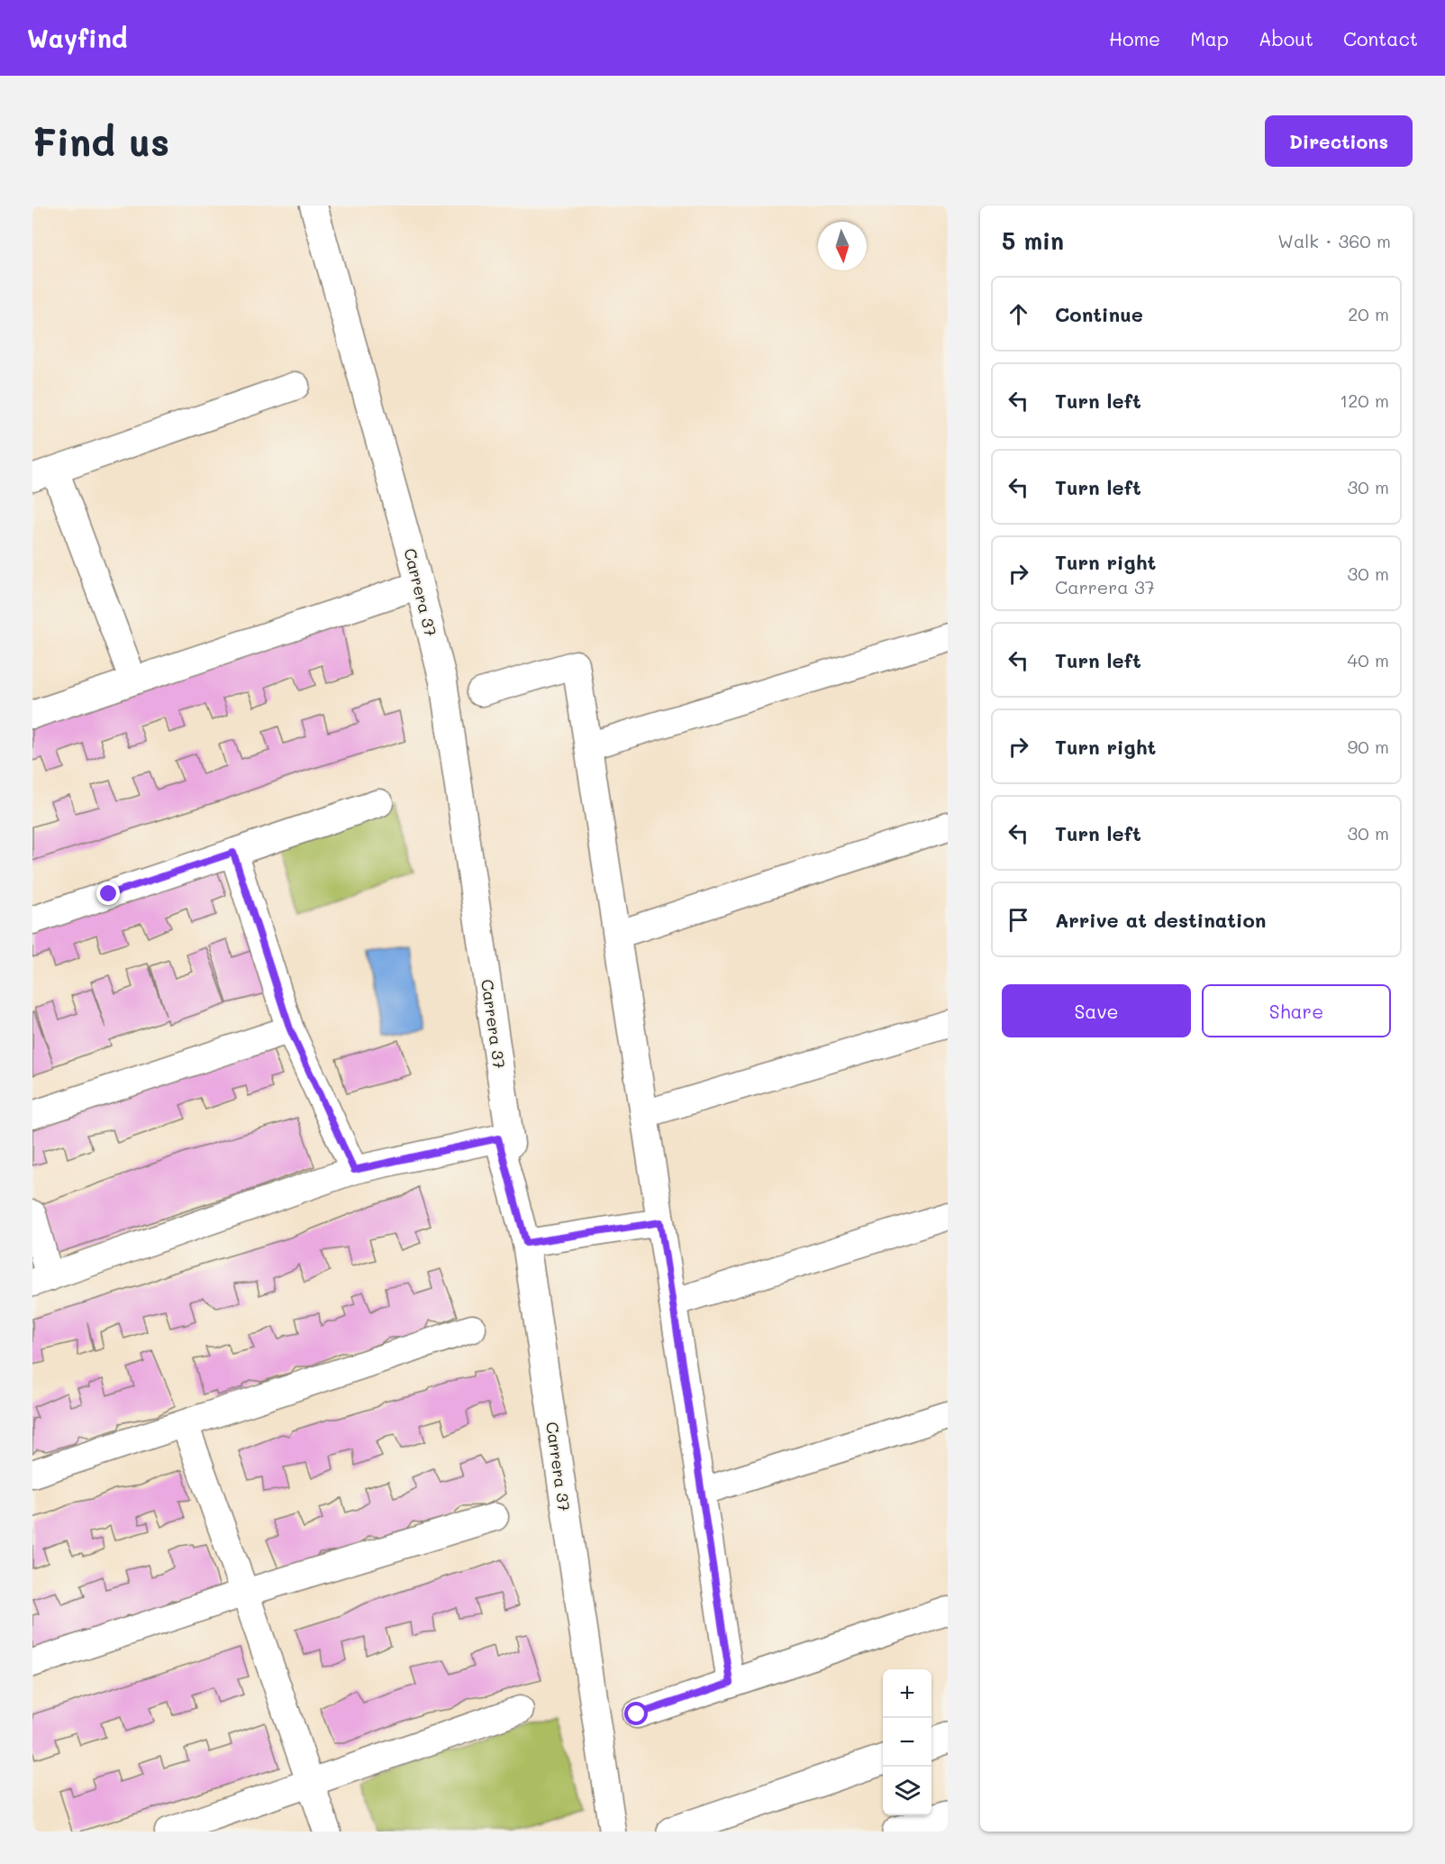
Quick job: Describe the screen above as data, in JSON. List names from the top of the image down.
{
  "streets": {
    "street": ["Carrera 37"]
  },
  "north": "bottom",
  "page": {
    "header": "Wayfind",
    "nav": [
      "Home",
      "Map",
      "About",
      "Contact"
    ],
    "buttons": [
      "Directions",
      ["Save", "Share"]
    ],
    "title": "Find us",
    "heading": ["5 min", "Walk · 360 m"],
    "list": [
      ["Continue", "20 m"],
      ["Turn left", "120 m"],
      ["Turn left", "30 m"],
      ["Turn right", "Carrera 37", "30 m"],
      ["Turn left", "40 m"],
      ["Turn right", "90 m"],
      ["Turn left", "30 m"],
      "Arrive at destination"
    ],
    "map_buttons": ["+", "−"]
  }
}
